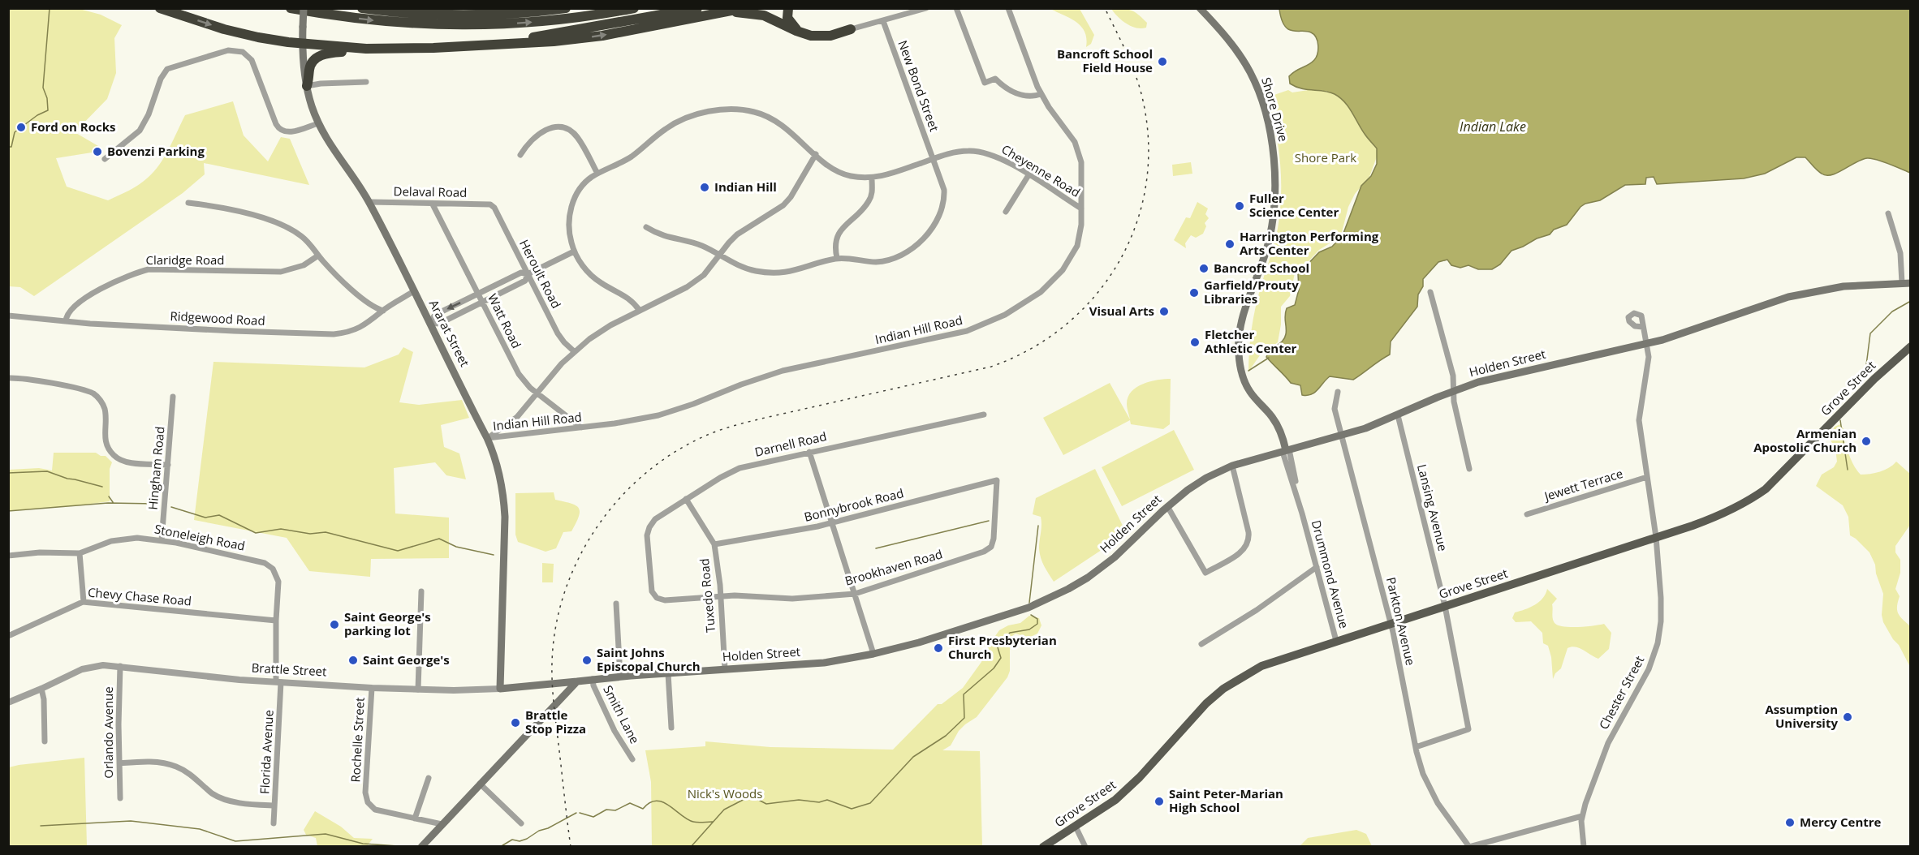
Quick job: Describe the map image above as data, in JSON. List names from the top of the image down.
{
  "streets": {
    "main road": [
      "Shore Drive",
      "Ararat Street",
      "Holden Street",
      "Grove Street",
      "Brattle Street"
    ],
    "street": [
      "New Bond Street",
      "Cheyenne Road",
      "Delaval Road",
      "Claridge Road",
      "Heroult Road",
      "Ridgewood Road",
      "Watt Road",
      "Indian Hill Road",
      "Darnell Road",
      "Hingham Road",
      "Jewett Terrace",
      "Bonnybrook Road",
      "Lansing Avenue",
      "Stoneleigh Road",
      "Brookhaven Road",
      "Drummond Avenue",
      "Tuxedo Road",
      "Chevy Chase Road",
      "Parkton Avenue",
      "Chester Street",
      "Smith Lane",
      "Orlando Avenue",
      "Rochelle Street",
      "Florida Avenue"
    ]
  },
  "crossings": [
    ["New Bond Street", "Cheyenne Road"],
    ["Shore Drive", "Holden Street"],
    ["Shore Drive", "Drummond Avenue"],
    ["Cheyenne Road", "Indian Hill Road"],
    ["Delaval Road", "Heroult Road"],
    ["Delaval Road", "Watt Road"],
    ["Delaval Road", "Ararat Street"],
    ["Claridge Road", "Ridgewood Road"],
    ["Ridgewood Road", "Ararat Street"],
    ["Watt Road", "Indian Hill Road"],
    ["Indian Hill Road", "Ararat Street"],
    ["Ararat Street", "Brattle Street"],
    ["Holden Street", "Lansing Avenue"],
    ["Holden Street", "Drummond Avenue"],
    ["Holden Street", "Tuxedo Road"],
    ["Holden Street", "Parkton Avenue"],
    ["Holden Street", "Brattle Street"],
    ["Holden Street", "Chester Street"],
    ["Holden Street", "Smith Lane"],
    ["Grove Street", "Lansing Avenue"],
    ["Grove Street", "Drummond Avenue"],
    ["Grove Street", "Parkton Avenue"],
    ["Grove Street", "Chester Street"],
    ["Darnell Road", "Brookhaven Road"],
    ["Darnell Road", "Tuxedo Road"],
    ["Hingham Road", "Stoneleigh Road"],
    ["Jewett Terrace", "Chester Street"],
    ["Bonnybrook Road", "Brookhaven Road"],
    ["Bonnybrook Road", "Tuxedo Road"],
    ["Lansing Avenue", "Parkton Avenue"],
    ["Stoneleigh Road", "Chevy Chase Road"],
    ["Stoneleigh Road", "Brattle Street"],
    ["Stoneleigh Road", "Florida Avenue"],
    ["Brookhaven Road", "Tuxedo Road"],
    ["Brattle Street", "Orlando Avenue"],
    ["Brattle Street", "Rochelle Street"],
    ["Brattle Street", "Florida Avenue"]
  ],
  "water": ["Indian Lake"],
  "parks": ["Shore Park", "Nick's Woods"],
  "places": [
    "Bancroft School Field House",
    "Ford on Rocks",
    "Bovenzi Parking",
    "Indian Hill",
    "Fuller Science Center",
    "Harrington Performing Arts Center",
    "Bancroft School",
    "Garfield/Prouty Libraries",
    "Visual Arts",
    "Fletcher Athletic Center",
    "Armenian Apostolic Church",
    "Saint George's parking lot",
    "First Presbyterian Church",
    "Saint George's",
    "Saint Johns Episcopal Church",
    "Assumption University",
    "Brattle Stop Pizza",
    "Saint Peter-Marian High School",
    "Mercy Centre"
  ]
}
